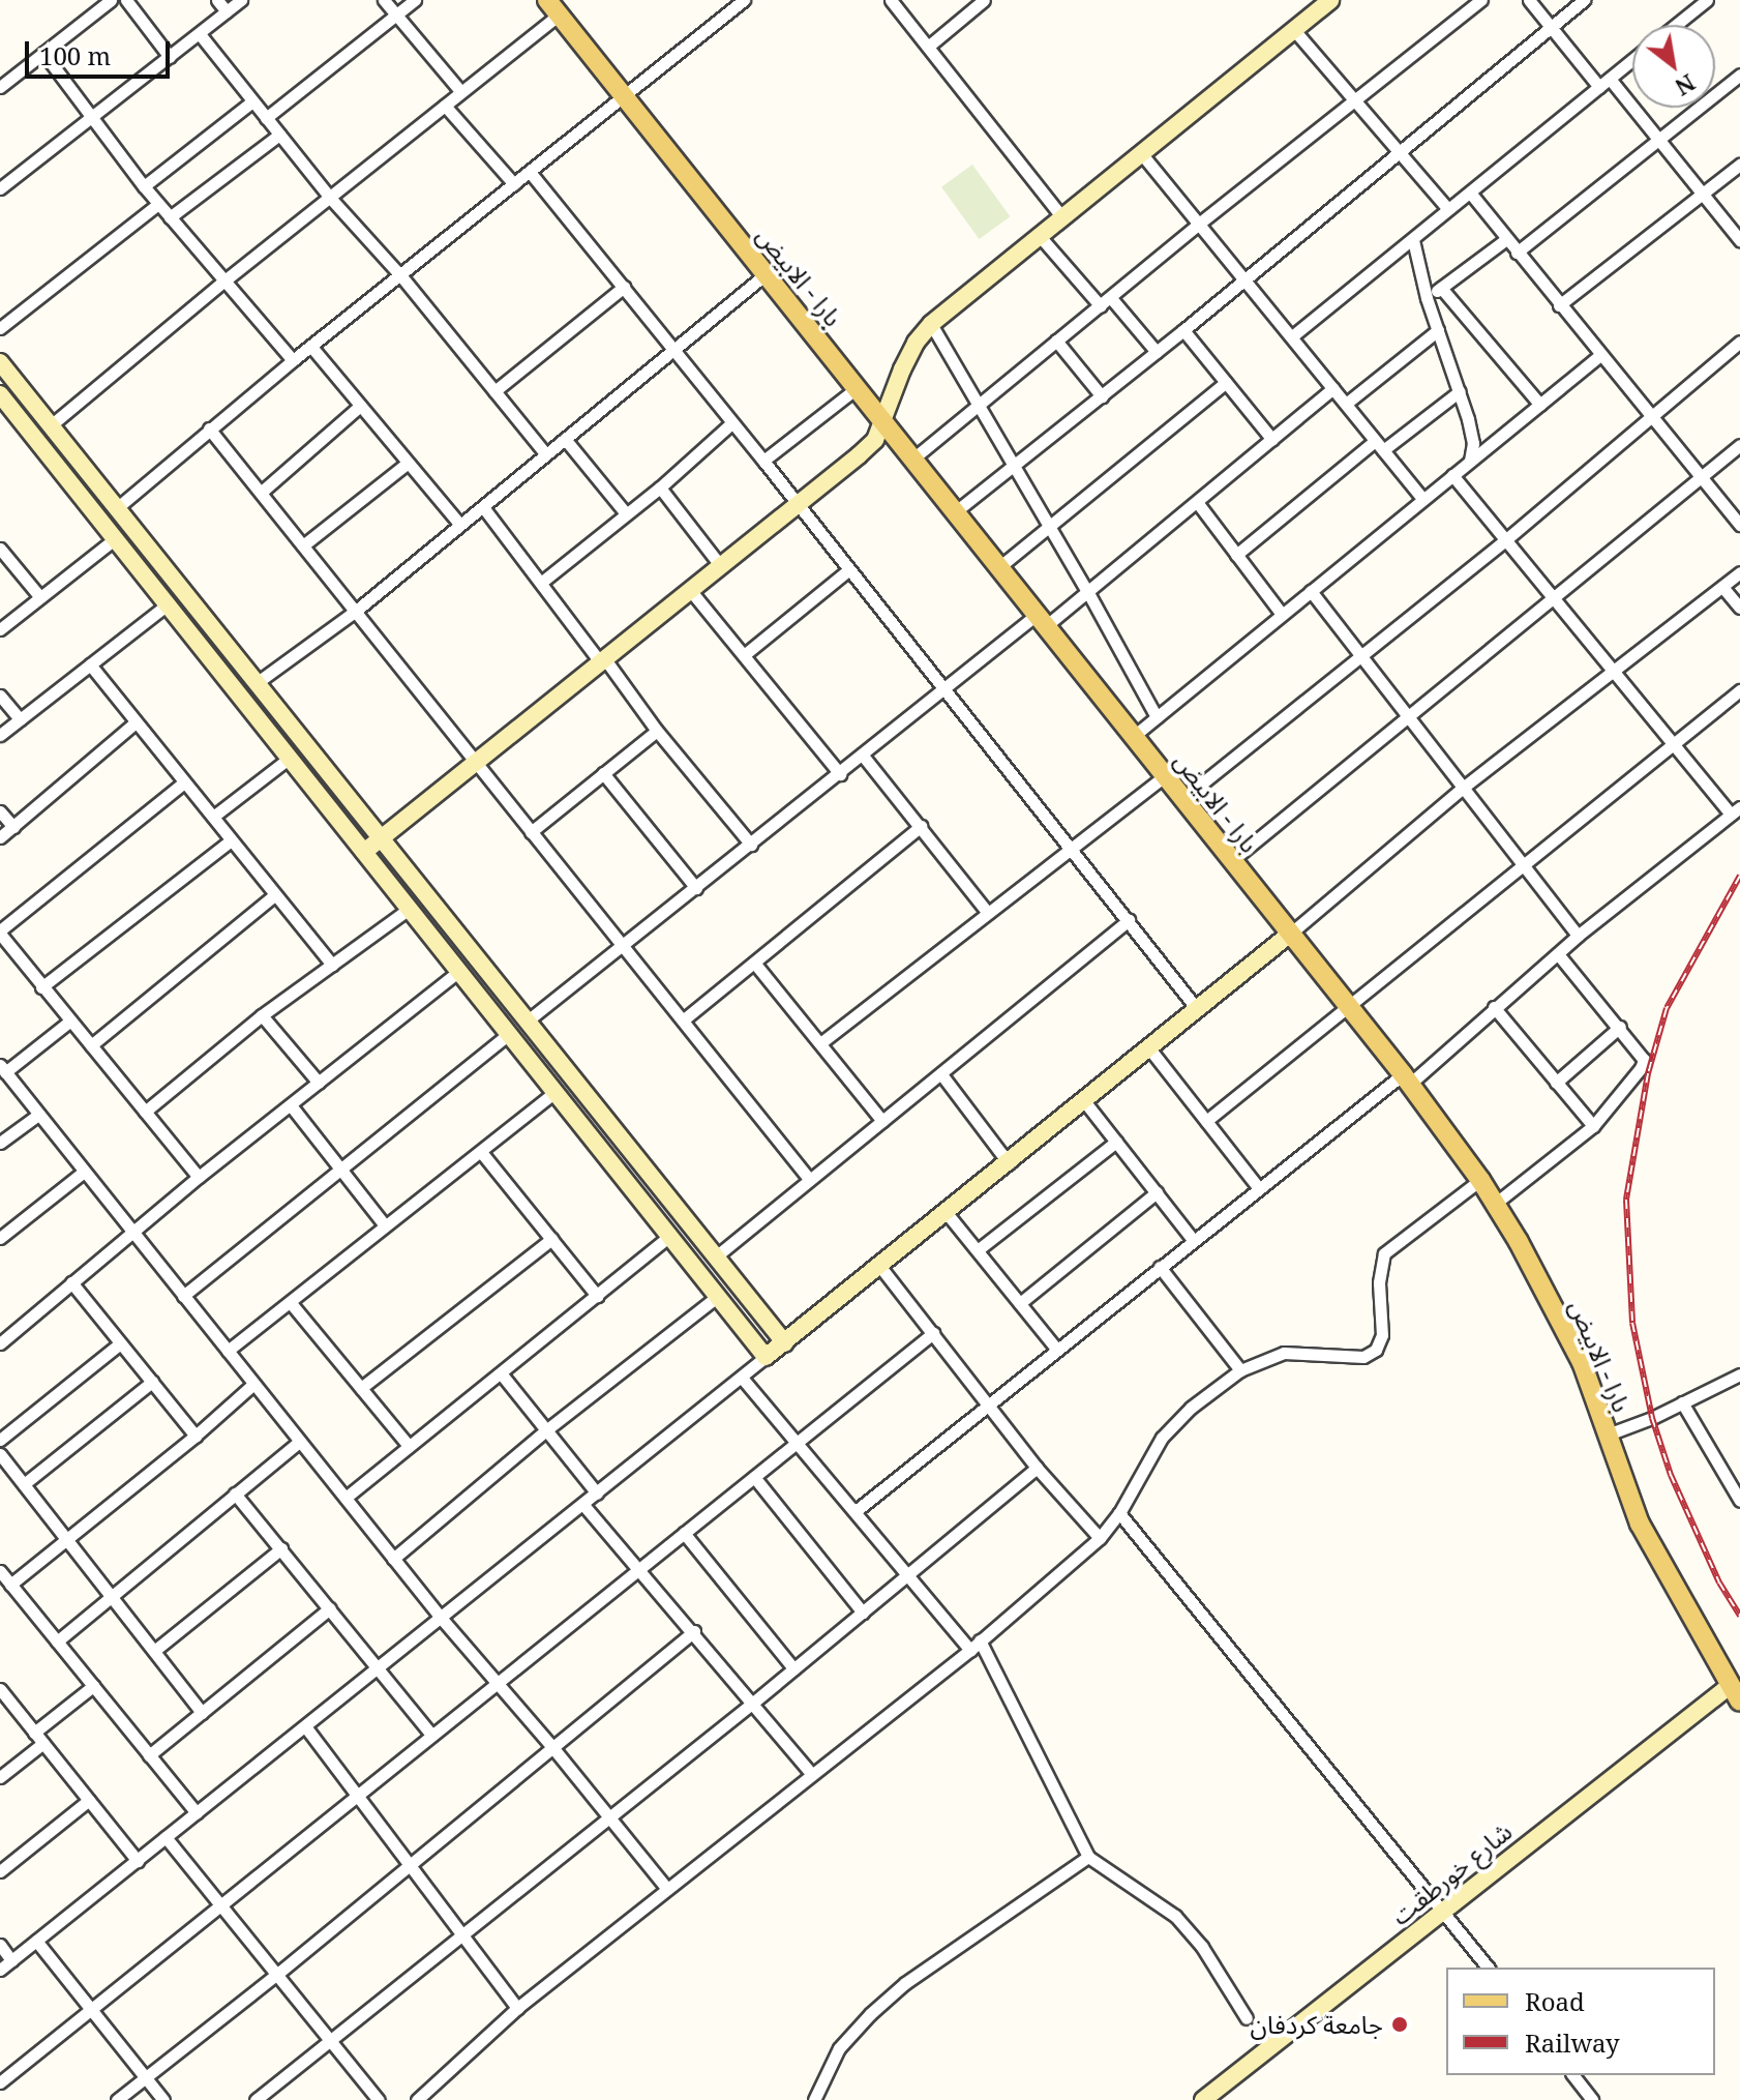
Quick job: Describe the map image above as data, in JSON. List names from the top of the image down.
{
  "streets": {
    "main road": ["بارا - الابيض", "شارع خورطقت"]
  },
  "crossings": [
    ["بارا - الابيض", "شارع خورطقت"]
  ],
  "places": ["جامعة كردفان"],
  "legend": ["Road", "Railway"],
  "scale_bar": "100 m",
  "north": "bottom right"
}
